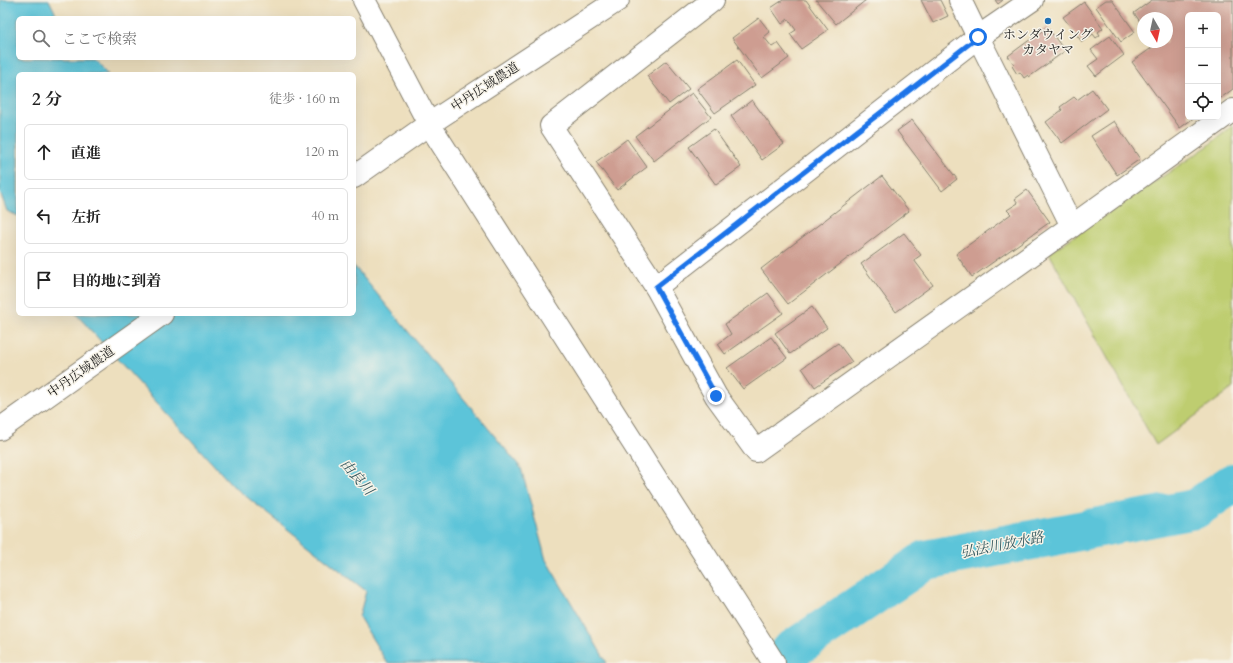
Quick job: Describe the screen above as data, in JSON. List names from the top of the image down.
{
  "streets": {
    "street": ["中丹広域農道"]
  },
  "water": ["由良川", "弘法川放水路"],
  "places": ["ホンダウイング カタヤマ"],
  "north": "bottom",
  "page": {
    "map_buttons": ["+", "−"],
    "search": "ここで検索",
    "heading": ["2 分", "徒歩 · 160 m"],
    "list": [
      ["直進", "120 m"],
      ["左折", "40 m"],
      "目的地に到着"
    ]
  }
}
